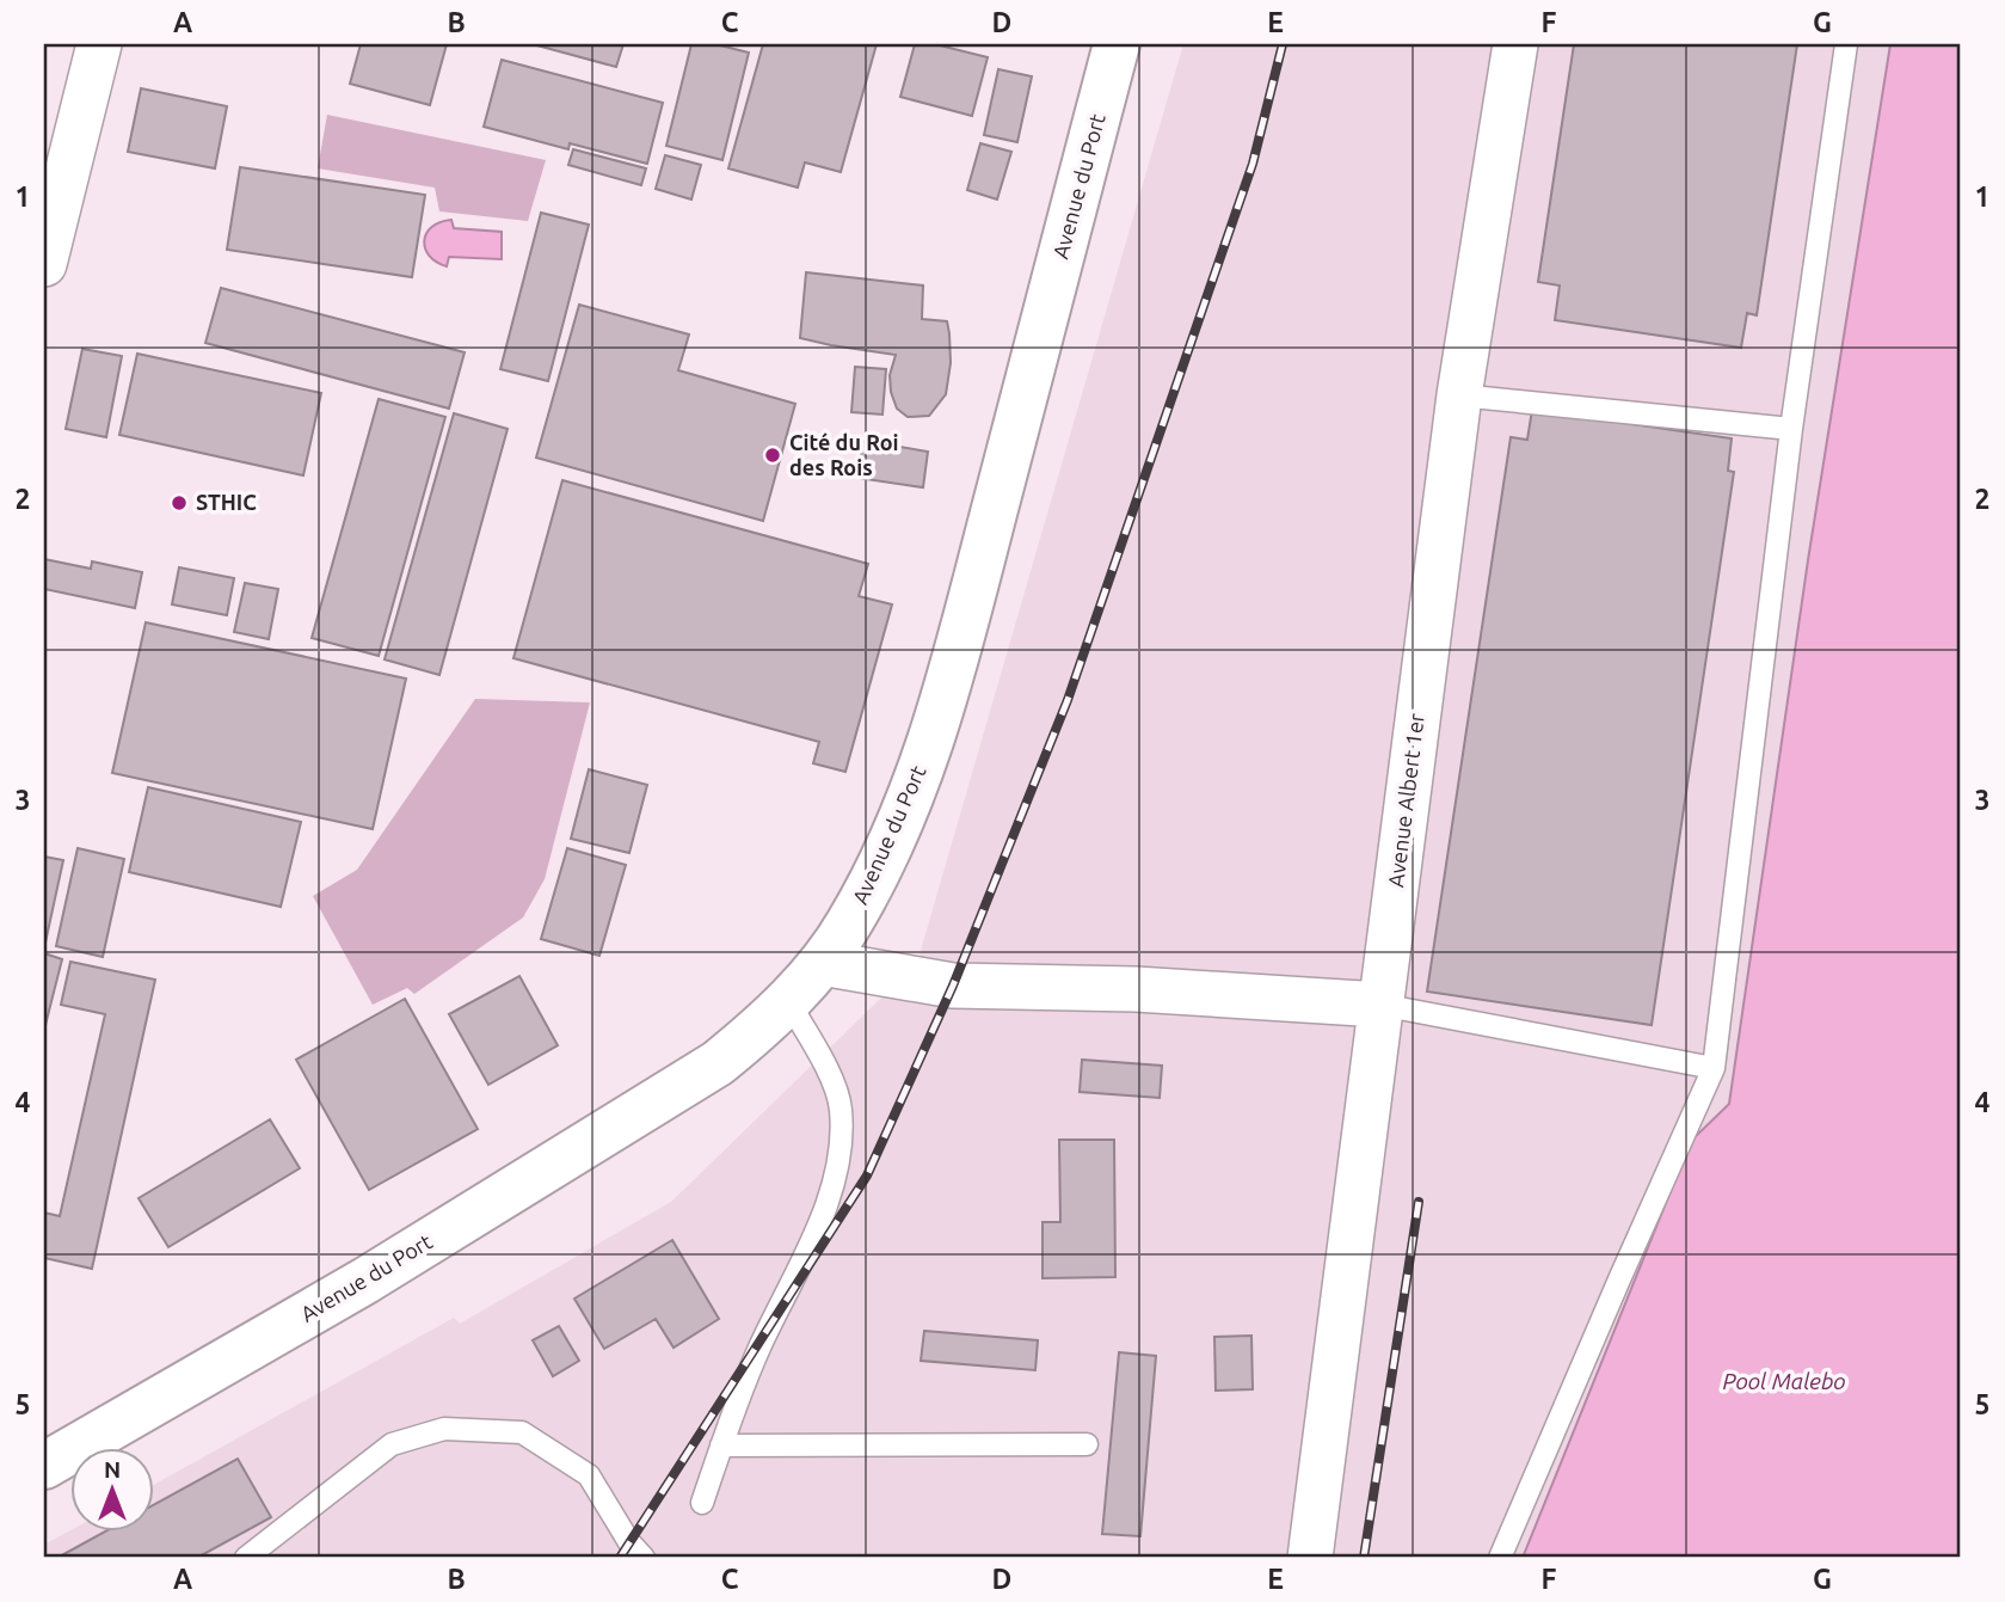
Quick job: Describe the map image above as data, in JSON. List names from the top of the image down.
{
  "streets": {
    "main road": ["Avenue du Port"],
    "street": ["Avenue Albert 1er"]
  },
  "water": ["Pool Malebo"],
  "places": ["Cité du Roi des Rois", "STHIC"],
  "north": "top",
  "grid": {
    "columns": [
      "A",
      "B",
      "C",
      "D",
      "E",
      "F",
      "G"
    ],
    "rows": [
      "1",
      "2",
      "3",
      "4",
      "5"
    ]
  }
}
